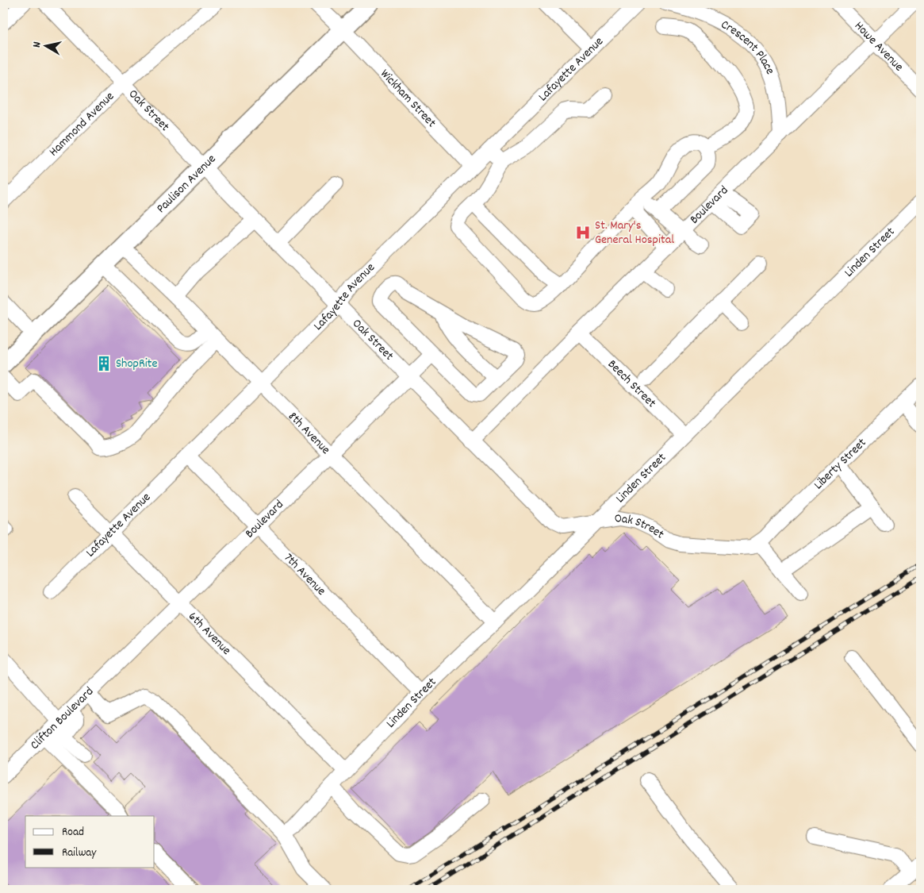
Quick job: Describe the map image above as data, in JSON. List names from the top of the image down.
{
  "streets": {
    "main road": ["Paulison Avenue"],
    "street": [
      "Howe Avenue",
      "Crescent Place",
      "Lafayette Avenue",
      "Wickham Street",
      "Oak Street",
      "Hammond Avenue",
      "Boulevard",
      "Linden Street",
      "Beech Street",
      "8th Avenue",
      "Liberty Street",
      "7th Avenue",
      "6th Avenue",
      "Clifton Boulevard"
    ]
  },
  "crossings": [
    ["Howe Avenue", "Boulevard"],
    ["Crescent Place", "Boulevard"],
    ["Lafayette Avenue", "Wickham Street"],
    ["Lafayette Avenue", "Oak Street"],
    ["Lafayette Avenue", "8th Avenue"],
    ["Lafayette Avenue", "7th Avenue"],
    ["Lafayette Avenue", "6th Avenue"],
    ["Wickham Street", "Paulison Avenue"],
    ["Oak Street", "Hammond Avenue"],
    ["Oak Street", "Paulison Avenue"],
    ["Oak Street", "Boulevard"],
    ["Oak Street", "Linden Street"],
    ["Oak Street", "Liberty Street"],
    ["Paulison Avenue", "8th Avenue"],
    ["Boulevard", "Beech Street"],
    ["Boulevard", "8th Avenue"],
    ["Boulevard", "7th Avenue"],
    ["Boulevard", "6th Avenue"],
    ["Boulevard", "Clifton Boulevard"],
    ["Linden Street", "Beech Street"],
    ["Linden Street", "8th Avenue"],
    ["Linden Street", "7th Avenue"],
    ["Linden Street", "6th Avenue"]
  ],
  "places": {
    "hospital": ["St. Mary's General Hospital"],
    "building": ["ShopRite"]
  },
  "legend": ["Road", "Railway"],
  "north": "left"
}
